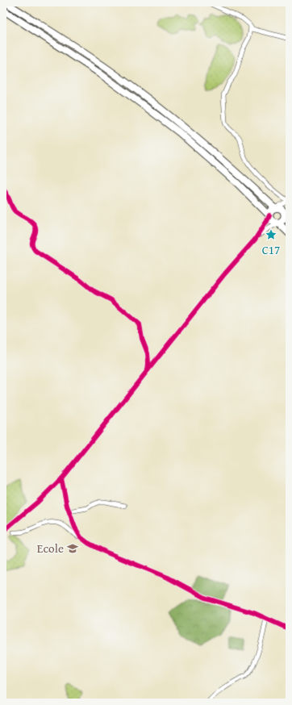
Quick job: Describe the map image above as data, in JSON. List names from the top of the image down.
{
  "places": {
    "place": ["C17"],
    "school or university": ["Ecole"]
  }
}
